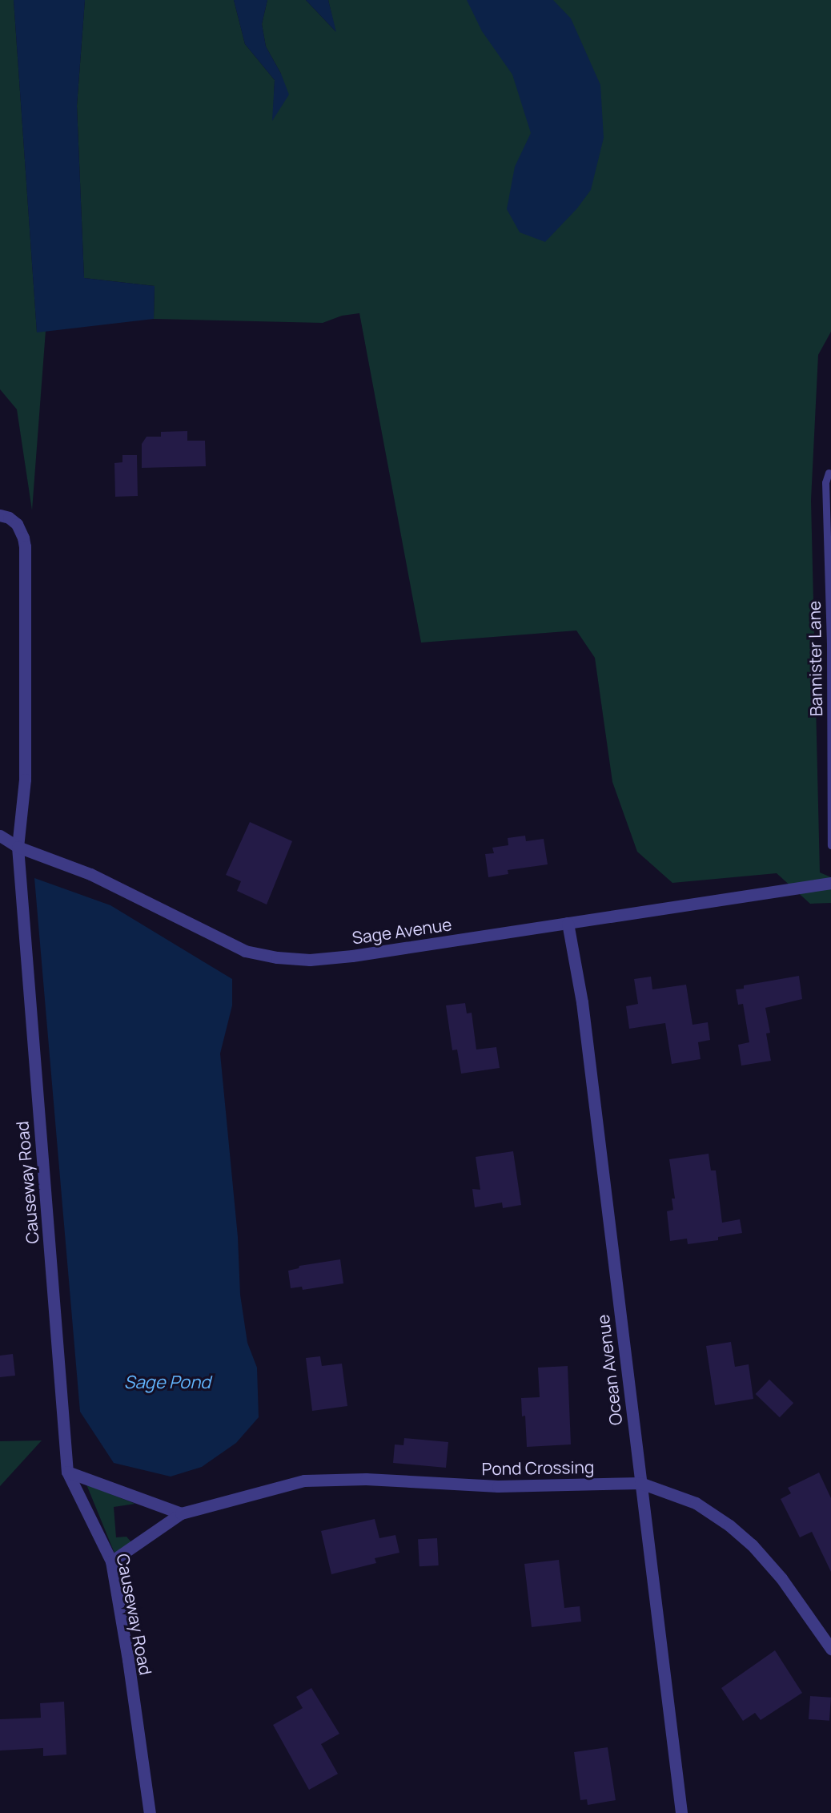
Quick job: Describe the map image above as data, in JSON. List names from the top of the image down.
{
  "streets": {
    "street": [
      "Sage Avenue",
      "Causeway Road",
      "Ocean Avenue",
      "Pond Crossing"
    ],
    "lane": ["Bannister Lane"]
  },
  "crossings": [
    ["Sage Avenue", "Causeway Road"],
    ["Sage Avenue", "Ocean Avenue"],
    ["Causeway Road", "Pond Crossing"],
    ["Ocean Avenue", "Pond Crossing"]
  ],
  "water": ["Sage Pond"]
}
